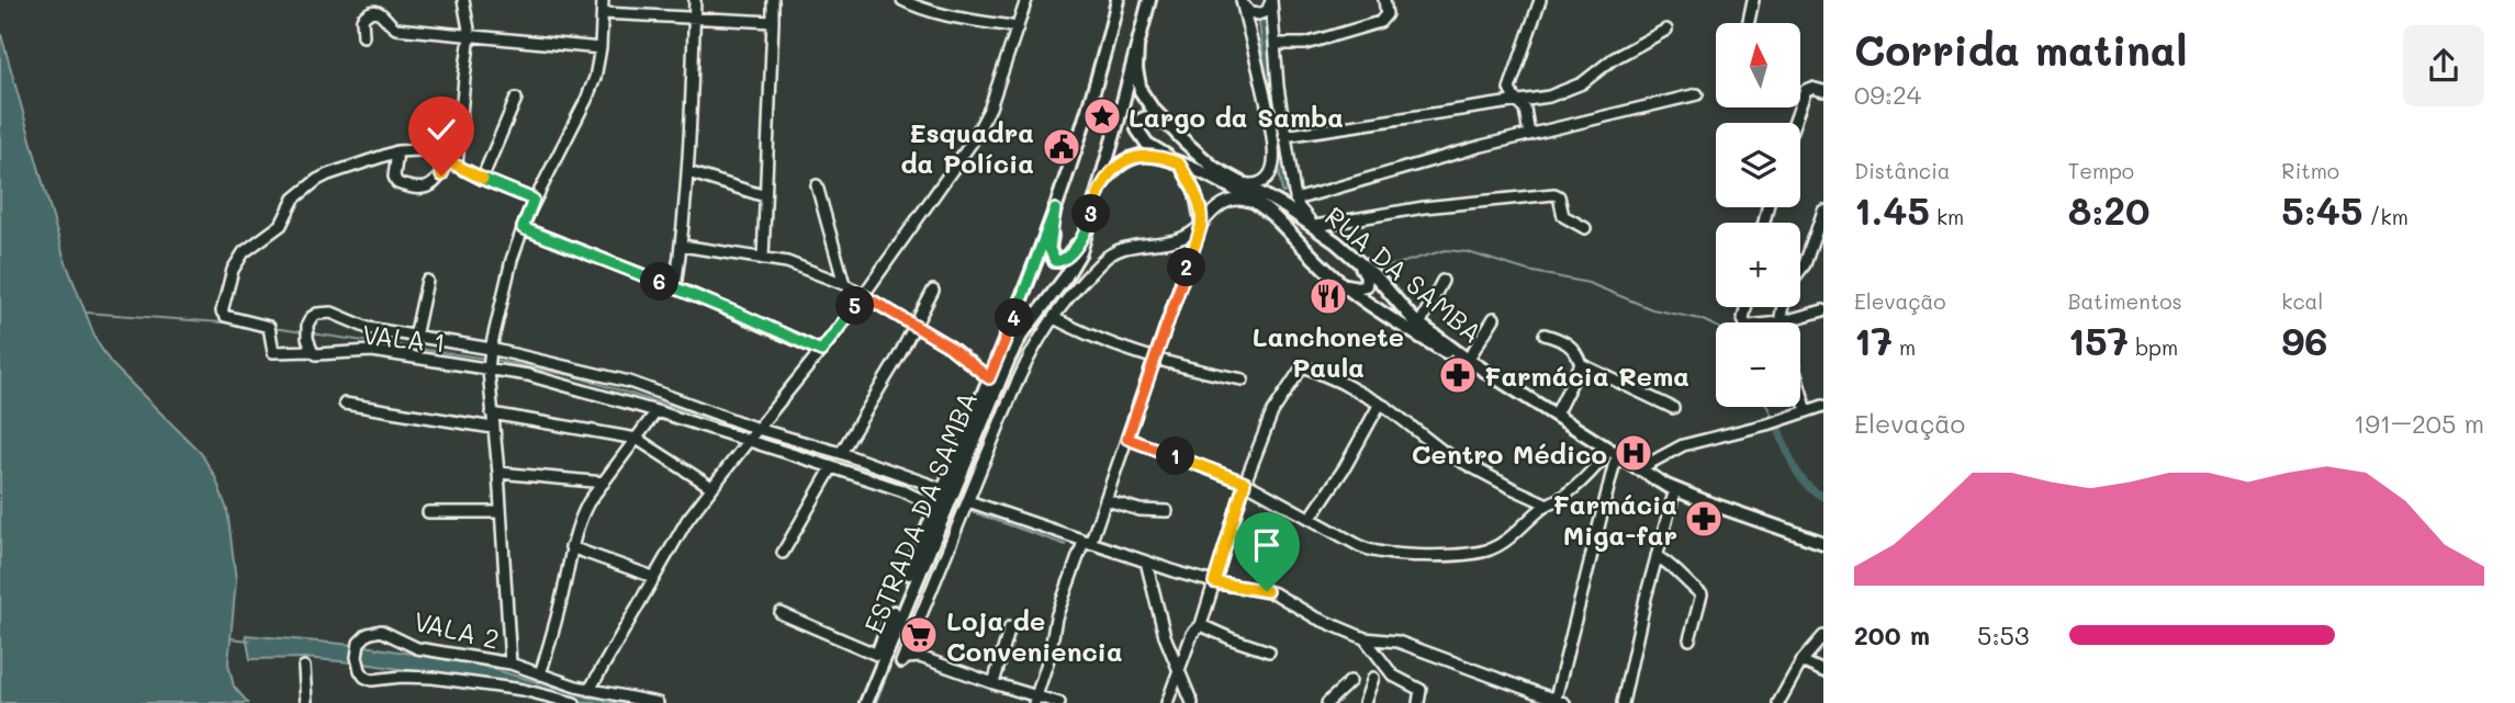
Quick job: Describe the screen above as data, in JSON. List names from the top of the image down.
{
  "streets": {
    "main road": ["RUA DA SAMBA", "ESTRADA DA SAMBA"],
    "street": ["VALA 1", "VALA 2"]
  },
  "crossings": [
    ["RUA DA SAMBA", "ESTRADA DA SAMBA"],
    ["VALA 1", "ESTRADA DA SAMBA"]
  ],
  "places": {
    "place": ["Largo da Samba"],
    "public building": ["Esquadra da Polícia"],
    "restaurant": ["Lanchonete Paula"],
    "pharmacy": ["Farmácia Rema", "Farmácia Miga-far"],
    "hospital": ["Centro Médico"],
    "supermarket": ["Loja de Conveniencia"]
  },
  "north": "top",
  "page": {
    "heading": ["Corrida matinal", "09:24"],
    "map_buttons": ["+", "−"],
    "stats": [
      ["Distância", "1.45 km"],
      ["Tempo", "8:20"],
      ["Ritmo", "5:45 /km"],
      ["Elevação", "17 m"],
      ["Batimentos", "157 bpm"],
      ["kcal", "96"]
    ],
    "pins": [
      "3",
      "2",
      "6",
      "5",
      "4",
      "1"
    ],
    "chart": ["Elevação", "191–205 m"],
    "list": [
      {
        "name": "200 m",
        "note": "5:53"
      }
    ]
  }
}
